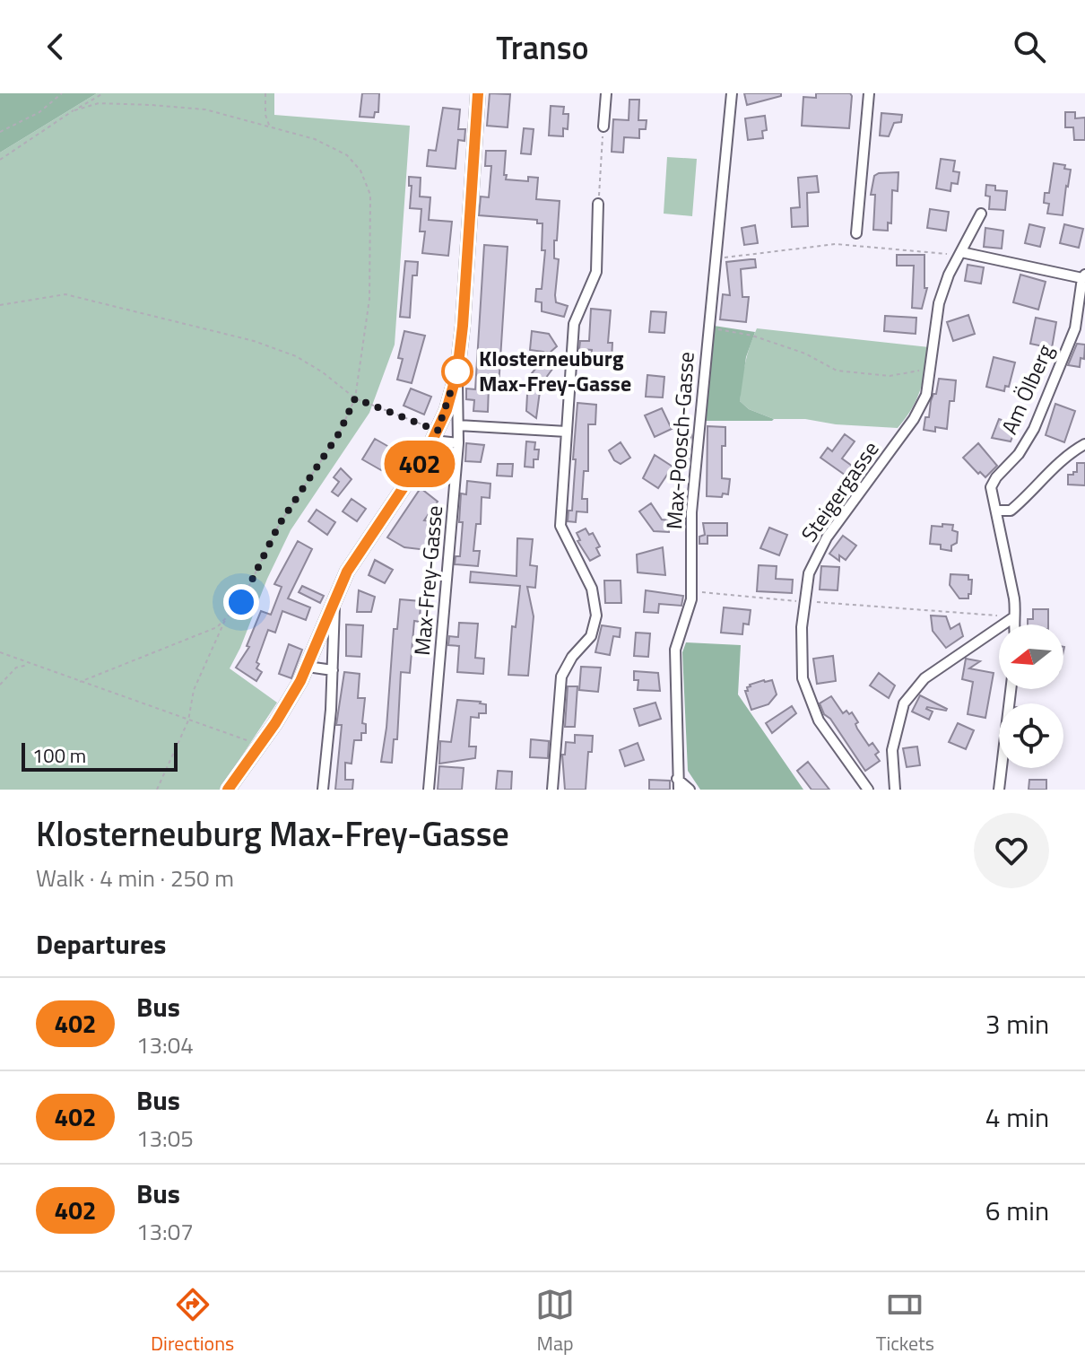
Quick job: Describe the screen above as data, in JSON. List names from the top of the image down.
{
  "streets": {
    "street": [
      "Am Ölberg",
      "Max-Poosch-Gasse",
      "Steigergasse",
      "Max-Frey-Gasse"
    ]
  },
  "places": ["Klosterneuburg Max-Frey-Gasse"],
  "lines": ["bus line 402"],
  "scale_bar": "100 m",
  "north": "left",
  "page": {
    "header": "Transo",
    "on_map": "402",
    "scale": "100 m",
    "heading": [
      ["Klosterneuburg Max-Frey-Gasse", "Walk · 4 min · 250 m"],
      "Departures"
    ],
    "list": [
      {
        "mark": "402",
        "name": "Bus",
        "note": "13:04",
        "value": "3 min"
      },
      {
        "mark": "402",
        "name": "Bus",
        "note": "13:05",
        "value": "4 min"
      },
      {
        "mark": "402",
        "name": "Bus",
        "note": "13:07",
        "value": "6 min"
      }
    ],
    "tabs": ["Directions", "Map", "Tickets"]
  }
}
